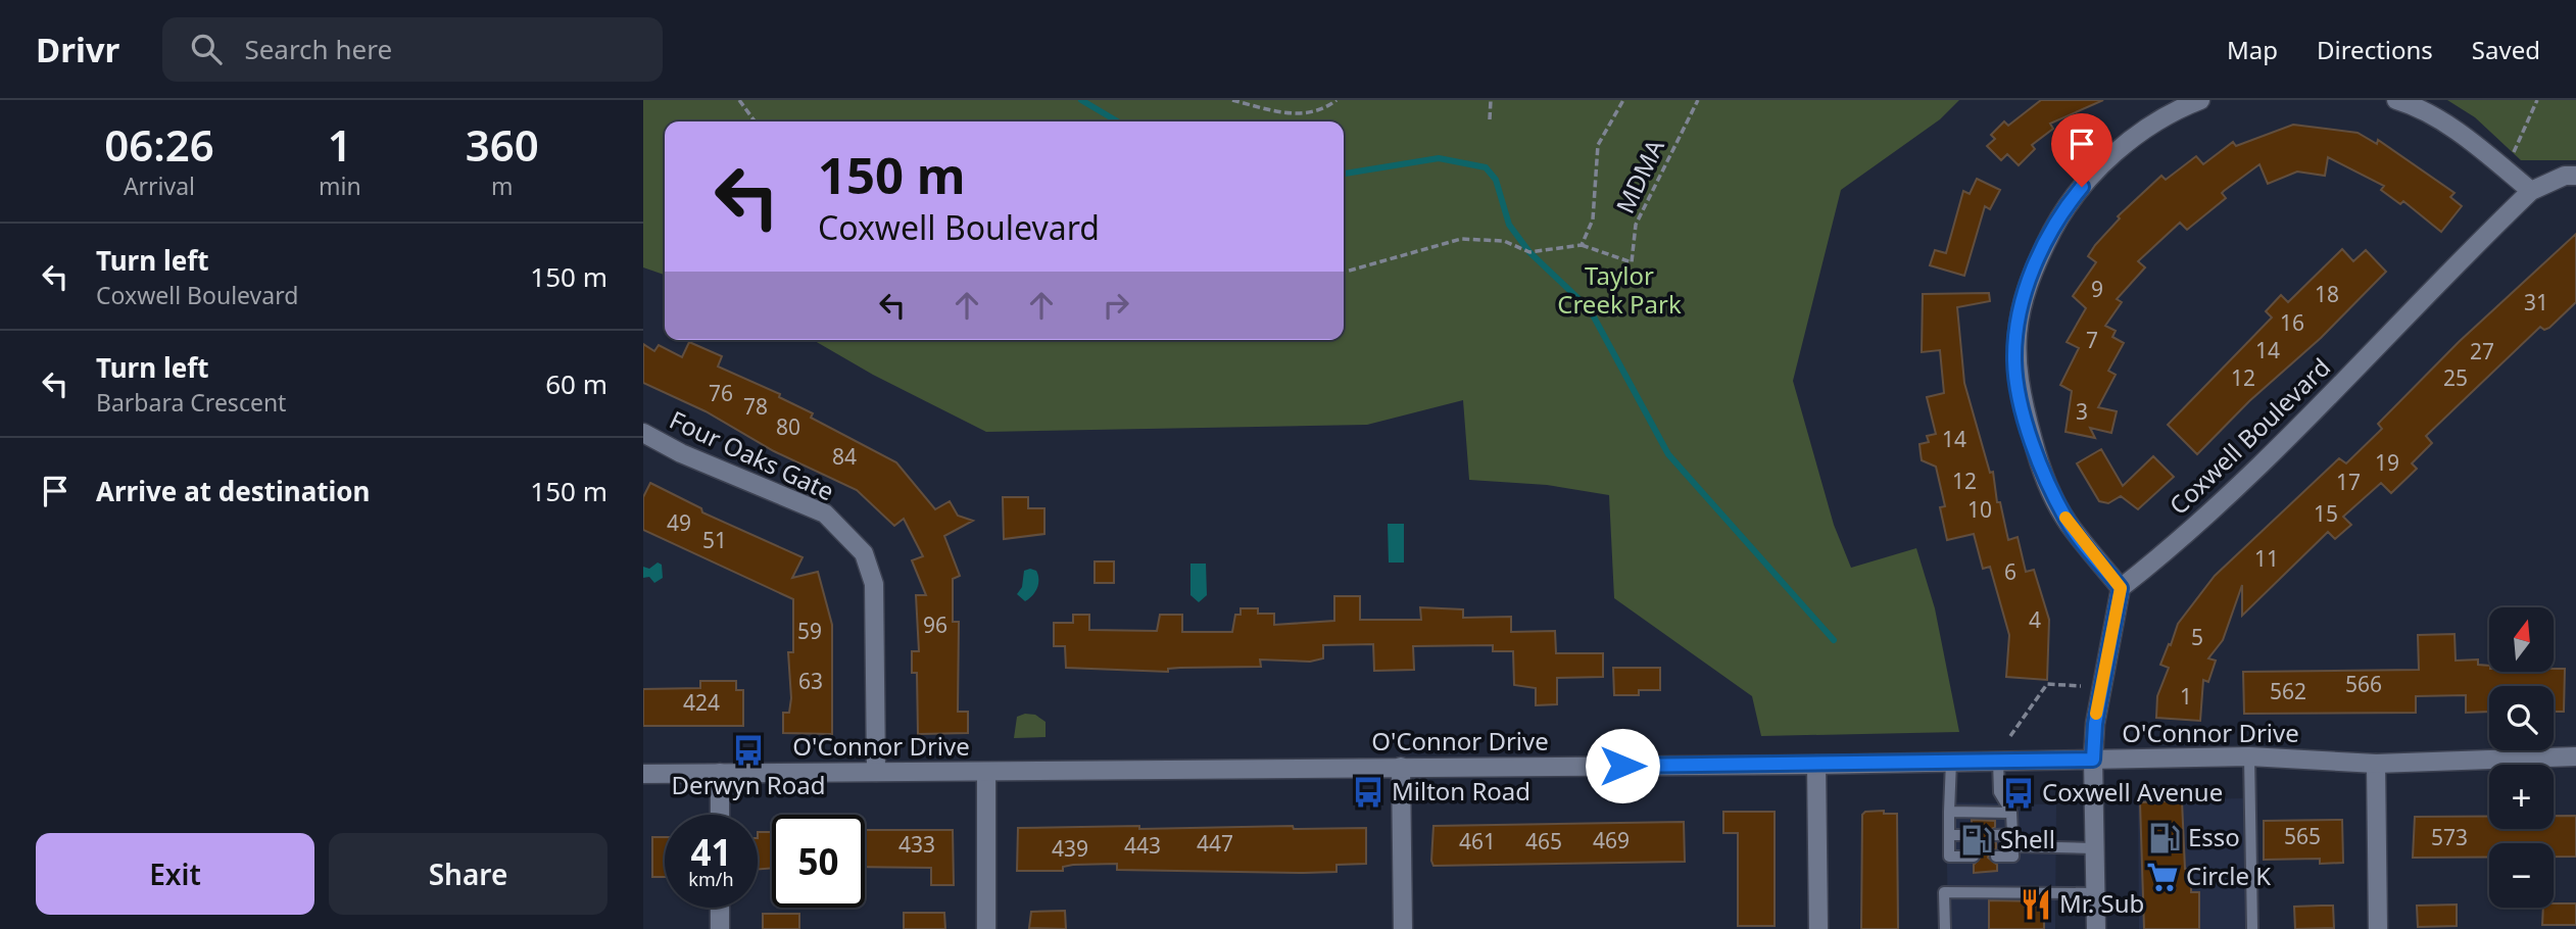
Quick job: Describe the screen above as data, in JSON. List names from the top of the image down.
{
  "streets": {
    "street": ["Coxwell Boulevard", "Four Oaks Gate", "O'Connor Drive"],
    "path": ["MDMA"]
  },
  "crossings": [
    ["Four Oaks Gate", "O'Connor Drive"]
  ],
  "parks": ["Taylor Creek Park"],
  "places": {
    "bus stop": ["Derwyn Road", "Milton Road", "Coxwell Avenue"],
    "fuel station": ["Esso", "Shell"],
    "supermarket": ["Circle K"],
    "restaurant": ["Mr. Sub"]
  },
  "house_numbers": [
    "9",
    "18",
    "31",
    "16",
    "7",
    "14",
    "27",
    "12",
    "25",
    "76",
    "78",
    "3",
    "80",
    "14",
    "84",
    "19",
    "12",
    "17",
    "10",
    "15",
    "49",
    "51",
    "11",
    "6",
    "4",
    "96",
    "59",
    "5",
    "63",
    "566",
    "562",
    "1",
    "424",
    "565",
    "573",
    "469",
    "461",
    "465",
    "447",
    "433",
    "443",
    "439"
  ],
  "north": "top",
  "page": {
    "header": "Drivr",
    "search": "Search here",
    "nav": ["Map", "Directions", "Saved"],
    "eta": [
      "06:26",
      "Arrival",
      "1",
      "min",
      "360",
      "m"
    ],
    "turn": ["150 m", "Coxwell Boulevard"],
    "list": [
      {
        "name": "Turn left",
        "note": "Coxwell Boulevard",
        "value": "150 m"
      },
      {
        "name": "Turn left",
        "note": "Barbara Crescent",
        "value": "60 m"
      },
      {
        "name": "Arrive at destination",
        "value": "150 m"
      }
    ],
    "map_buttons": ["+", "−"],
    "speed": "41 km/h",
    "limit": "50",
    "buttons": ["Exit", "Share"]
  }
}
